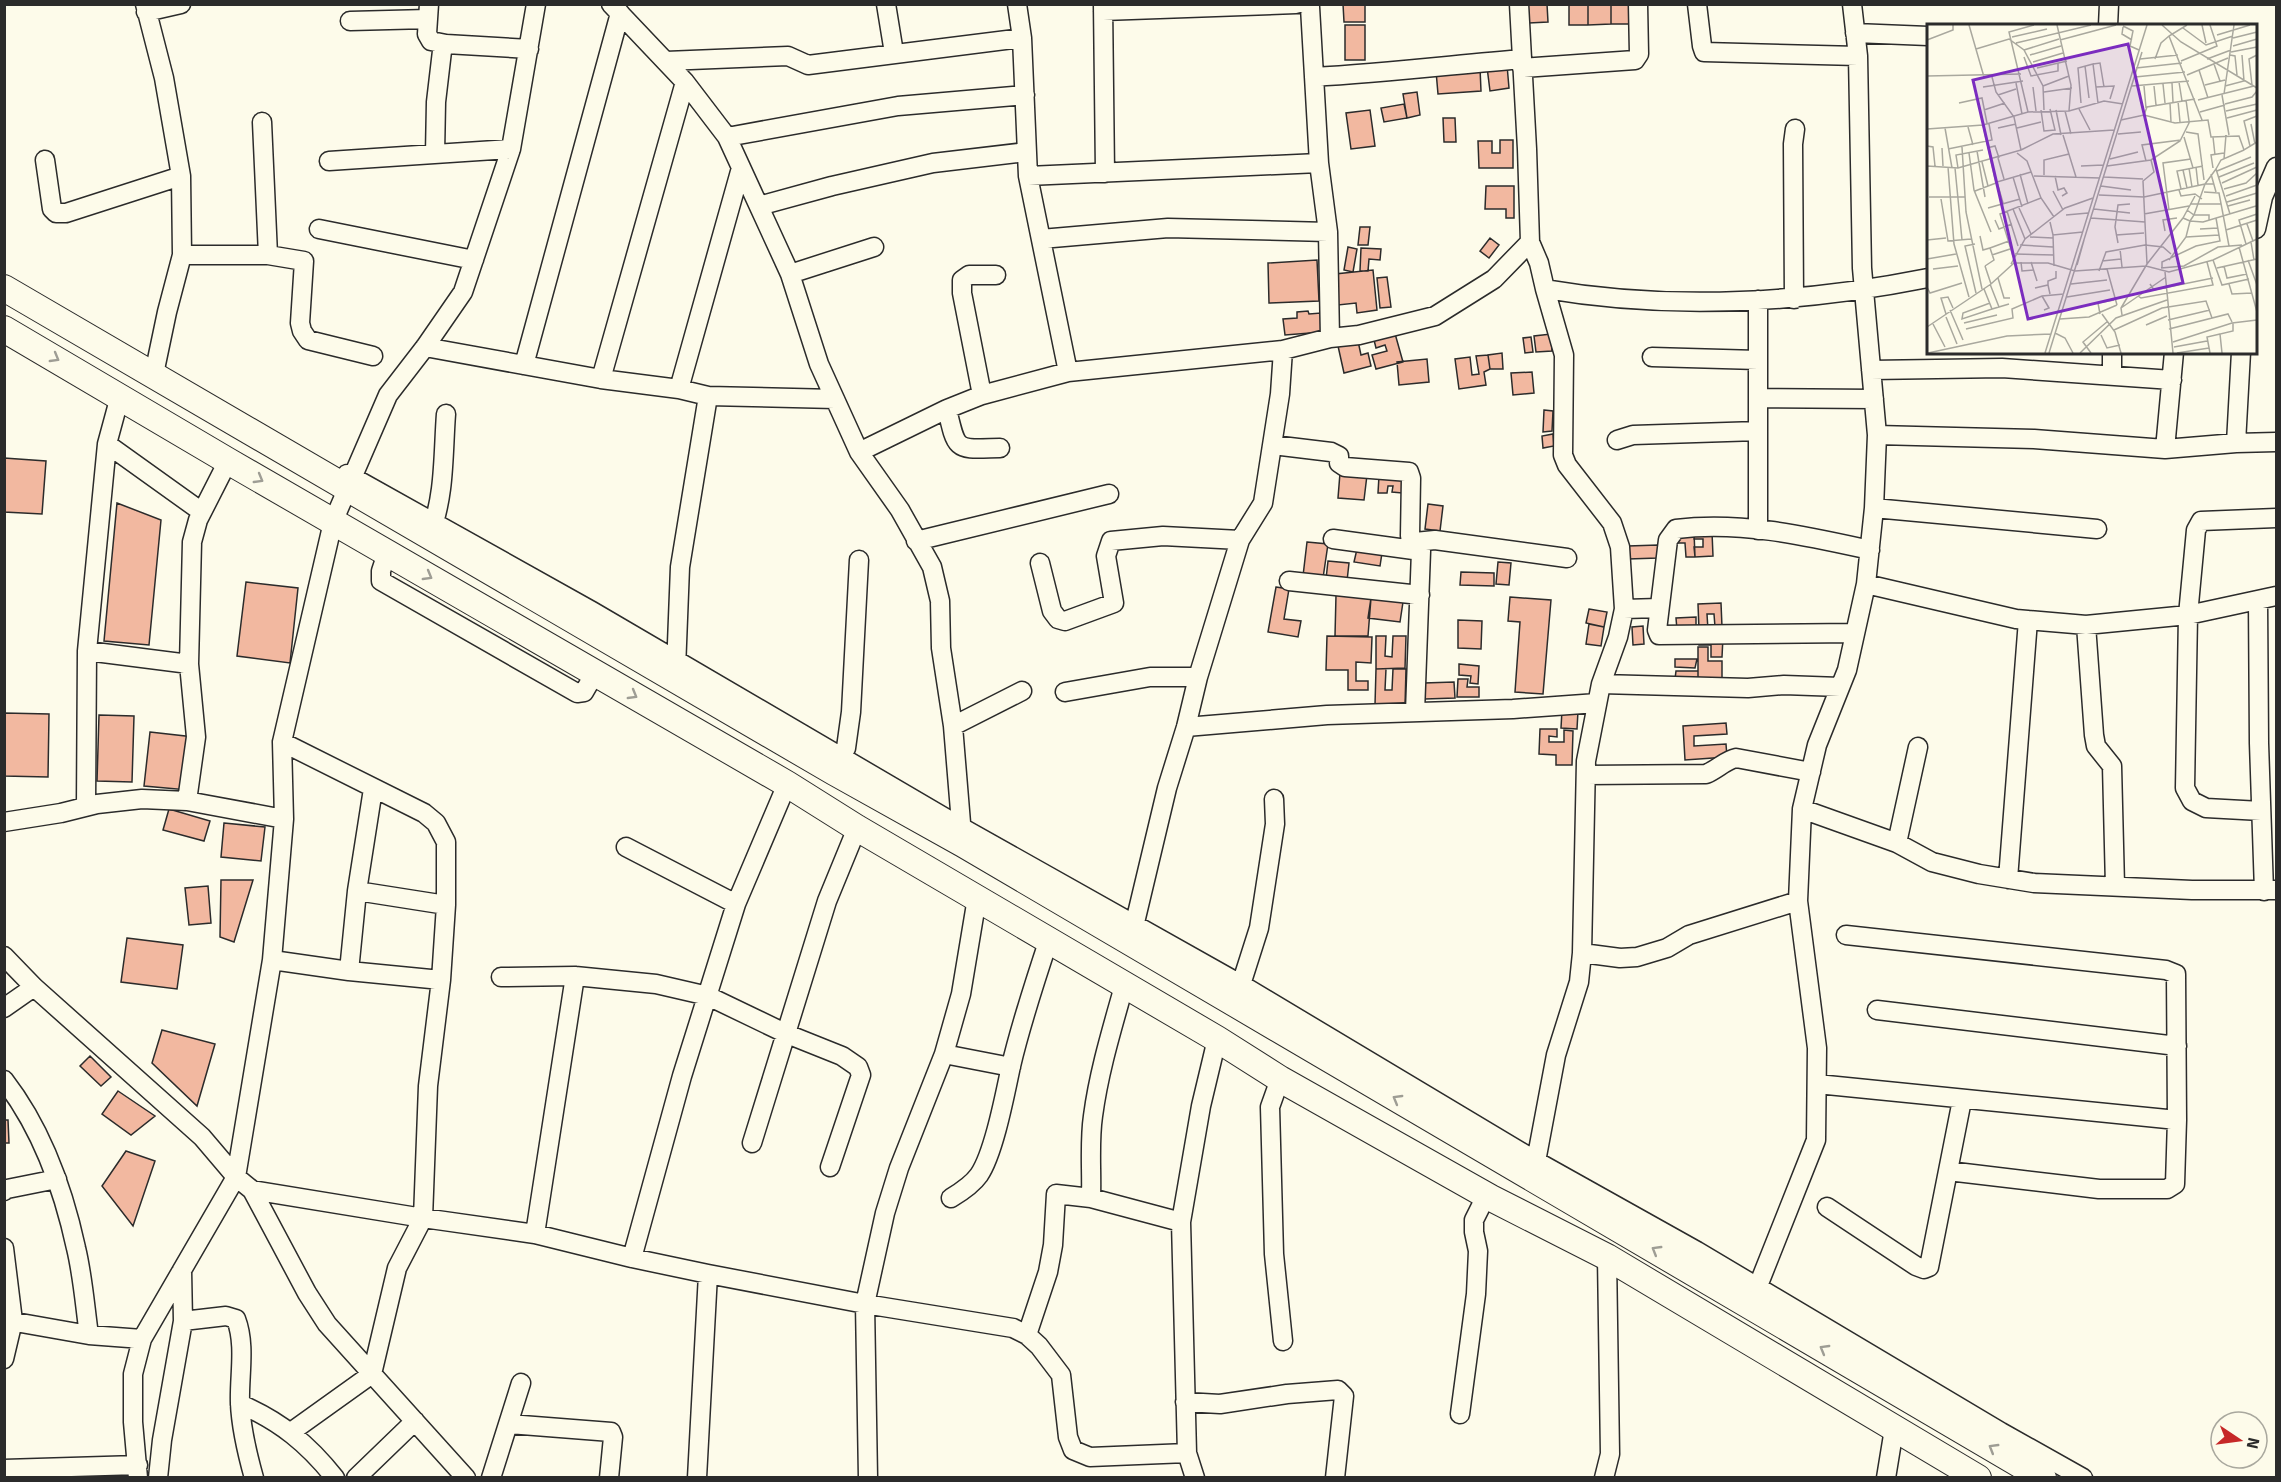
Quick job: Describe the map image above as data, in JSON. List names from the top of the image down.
{
  "north": "right"
}
